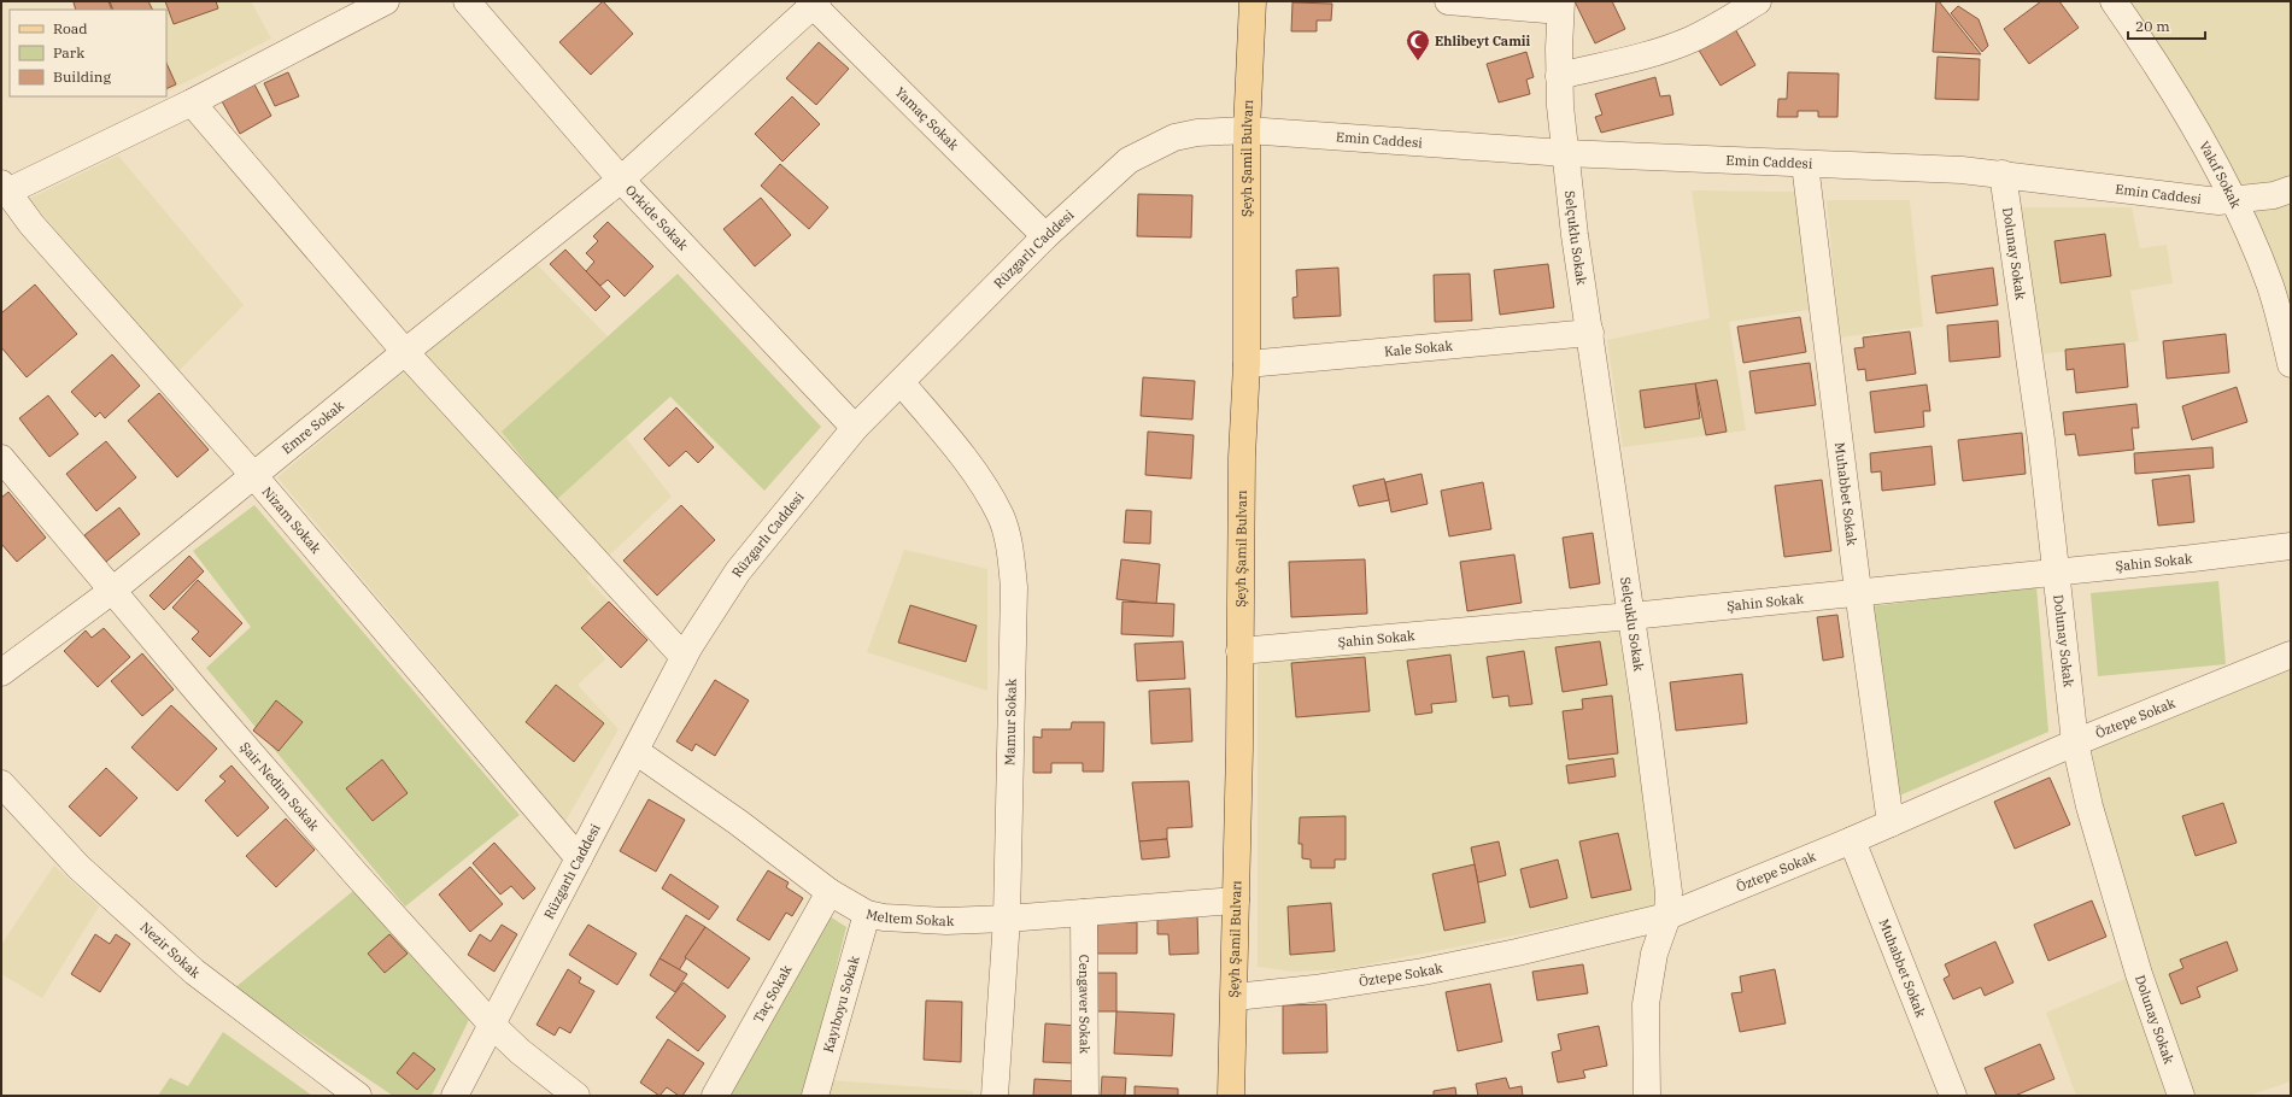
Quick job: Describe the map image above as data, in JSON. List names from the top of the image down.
{
  "streets": {
    "main road": ["Şeyh Şamil Bulvarı"],
    "street": [
      "Yamaç Sokak",
      "Emin Caddesi",
      "Vakıf Sokak",
      "Orkide Sokak",
      "Selçuklu Sokak",
      "Rüzgarlı Caddesi",
      "Dolunay Sokak",
      "Kale Sokak",
      "Emre Sokak",
      "Muhabbet Sokak",
      "Nizam Sokak",
      "Şahin Sokak",
      "Öztepe Sokak",
      "Mamur Sokak",
      "Şair Nedim Sokak",
      "Meltem Sokak",
      "Nezir Sokak",
      "Taç Sokak",
      "Kayıboyu Sokak",
      "Cengaver Sokak"
    ]
  },
  "crossings": [
    ["Yamaç Sokak", "Rüzgarlı Caddesi"],
    ["Yamaç Sokak", "Emre Sokak"],
    ["Emin Caddesi", "Şeyh Şamil Bulvarı"],
    ["Emin Caddesi", "Vakıf Sokak"],
    ["Emin Caddesi", "Selçuklu Sokak"],
    ["Emin Caddesi", "Rüzgarlı Caddesi"],
    ["Emin Caddesi", "Dolunay Sokak"],
    ["Emin Caddesi", "Muhabbet Sokak"],
    ["Şeyh Şamil Bulvarı", "Rüzgarlı Caddesi"],
    ["Şeyh Şamil Bulvarı", "Kale Sokak"],
    ["Şeyh Şamil Bulvarı", "Şahin Sokak"],
    ["Şeyh Şamil Bulvarı", "Öztepe Sokak"],
    ["Şeyh Şamil Bulvarı", "Meltem Sokak"],
    ["Orkide Sokak", "Rüzgarlı Caddesi"],
    ["Orkide Sokak", "Emre Sokak"],
    ["Selçuklu Sokak", "Kale Sokak"],
    ["Selçuklu Sokak", "Şahin Sokak"],
    ["Selçuklu Sokak", "Öztepe Sokak"],
    ["Rüzgarlı Caddesi", "Nizam Sokak"],
    ["Rüzgarlı Caddesi", "Mamur Sokak"],
    ["Rüzgarlı Caddesi", "Şair Nedim Sokak"],
    ["Rüzgarlı Caddesi", "Meltem Sokak"],
    ["Dolunay Sokak", "Şahin Sokak"],
    ["Dolunay Sokak", "Öztepe Sokak"],
    ["Emre Sokak", "Nizam Sokak"],
    ["Emre Sokak", "Şair Nedim Sokak"],
    ["Muhabbet Sokak", "Şahin Sokak"],
    ["Muhabbet Sokak", "Öztepe Sokak"],
    ["Mamur Sokak", "Meltem Sokak"],
    ["Meltem Sokak", "Taç Sokak"],
    ["Meltem Sokak", "Kayıboyu Sokak"],
    ["Meltem Sokak", "Cengaver Sokak"]
  ],
  "places": {
    "mosque": ["Ehlibeyt Camii"]
  },
  "legend": ["Road", "Park", "Building"],
  "scale_bar": "20 m"
}
